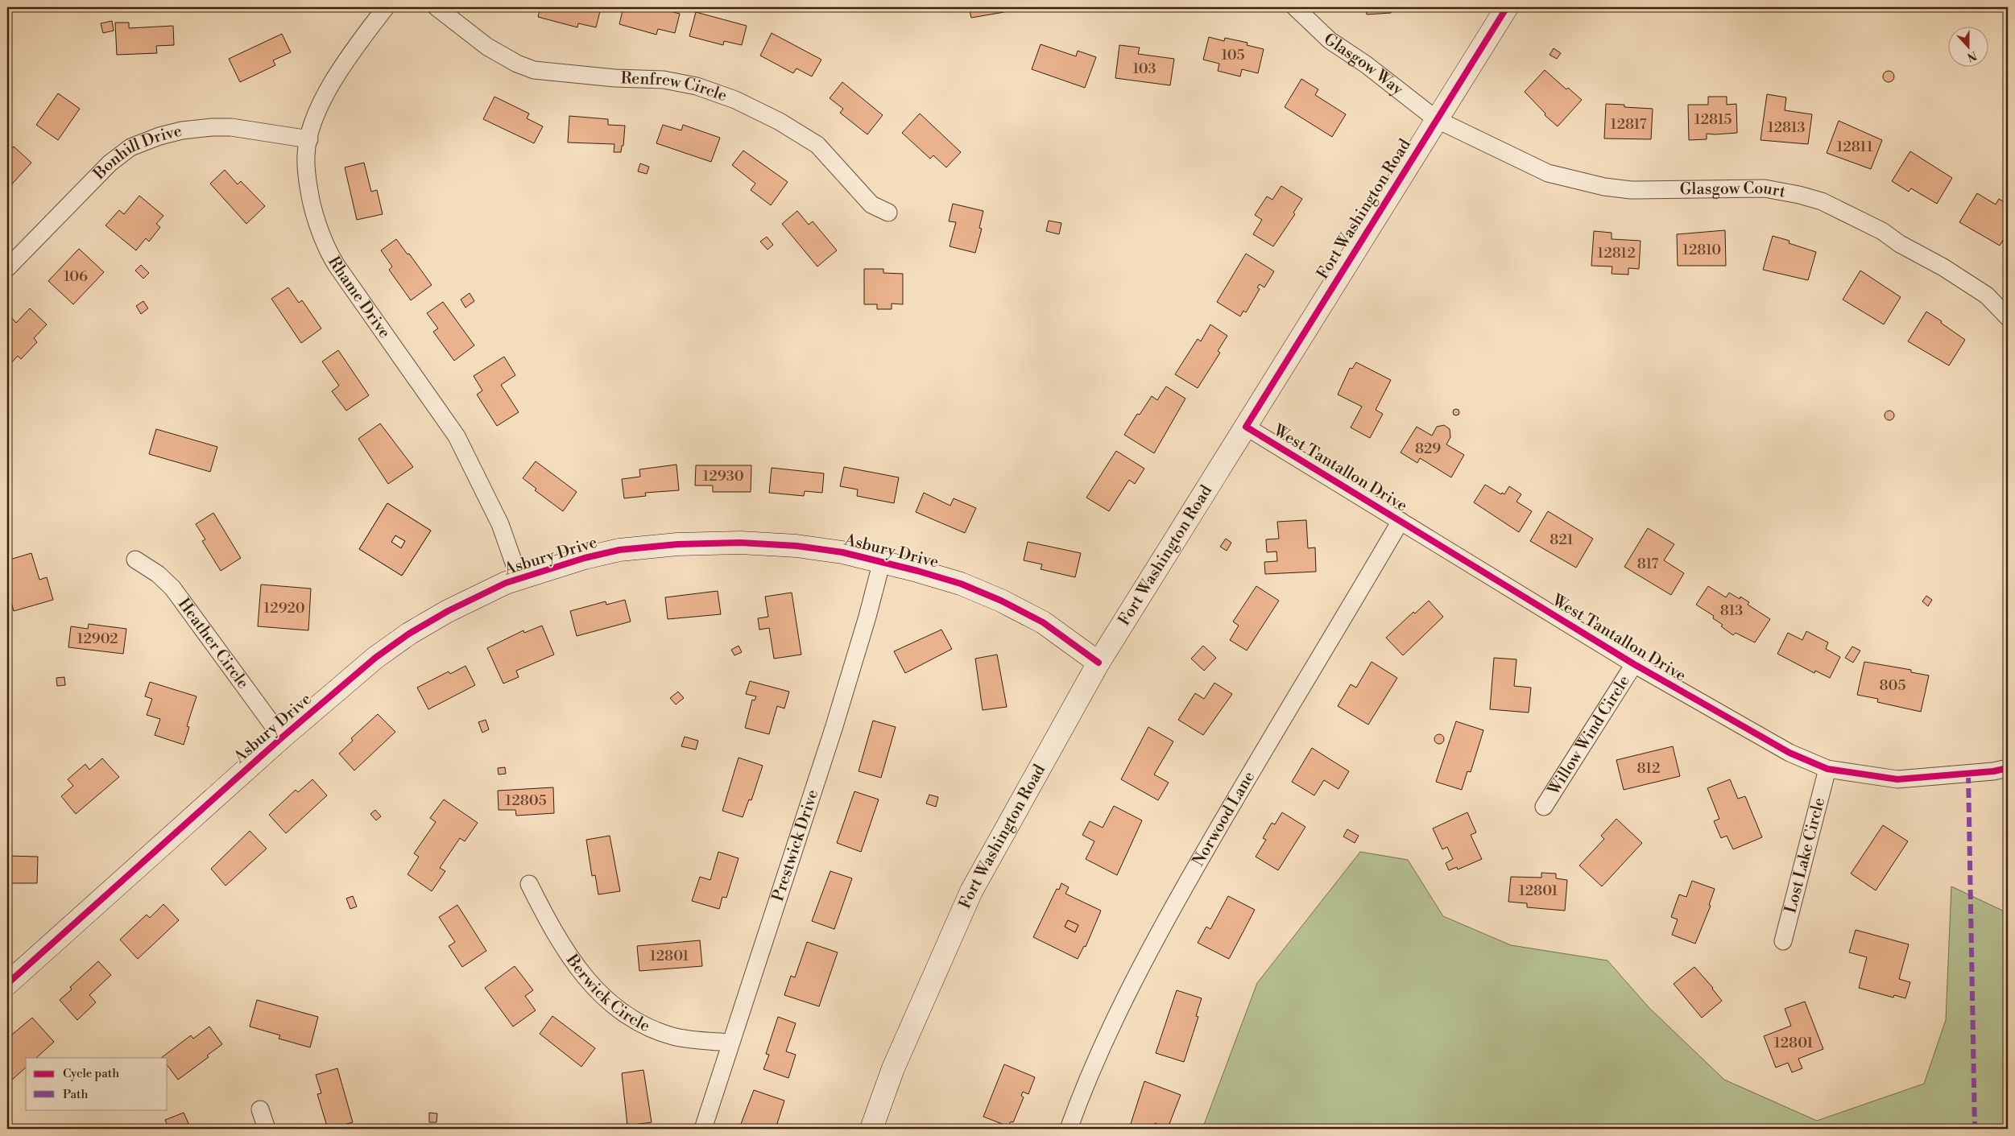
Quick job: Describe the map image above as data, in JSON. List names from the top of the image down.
{
  "streets": {
    "main road": ["Fort Washington Road", "Asbury Drive"],
    "street": [
      "Glasgow Way",
      "Renfrew Circle",
      "Bonhill Drive",
      "Glasgow Court",
      "Rhame Drive",
      "West Tantallon Drive",
      "Heather Circle",
      "Willow Wind Circle",
      "Norwood Lane",
      "Prestwick Drive",
      "Lost Lake Circle",
      "Berwick Circle"
    ]
  },
  "crossings": [
    ["Glasgow Way", "Glasgow Court"],
    ["Glasgow Way", "Fort Washington Road"],
    ["Bonhill Drive", "Rhame Drive"],
    ["Glasgow Court", "Fort Washington Road"],
    ["Fort Washington Road", "West Tantallon Drive"],
    ["Fort Washington Road", "Asbury Drive"],
    ["Rhame Drive", "Asbury Drive"],
    ["West Tantallon Drive", "Willow Wind Circle"],
    ["West Tantallon Drive", "Norwood Lane"],
    ["West Tantallon Drive", "Lost Lake Circle"],
    ["Asbury Drive", "Heather Circle"],
    ["Asbury Drive", "Prestwick Drive"],
    ["Prestwick Drive", "Berwick Circle"]
  ],
  "house_numbers": [
    "105",
    "103",
    "12815",
    "12817",
    "12813",
    "12811",
    "12810",
    "12812",
    "106",
    "829",
    "12930",
    "821",
    "817",
    "12920",
    "813",
    "12902",
    "805",
    "812",
    "12805",
    "12801",
    "12801",
    "12801"
  ],
  "legend": ["Cycle path", "Path"],
  "north": "bottom"
}
